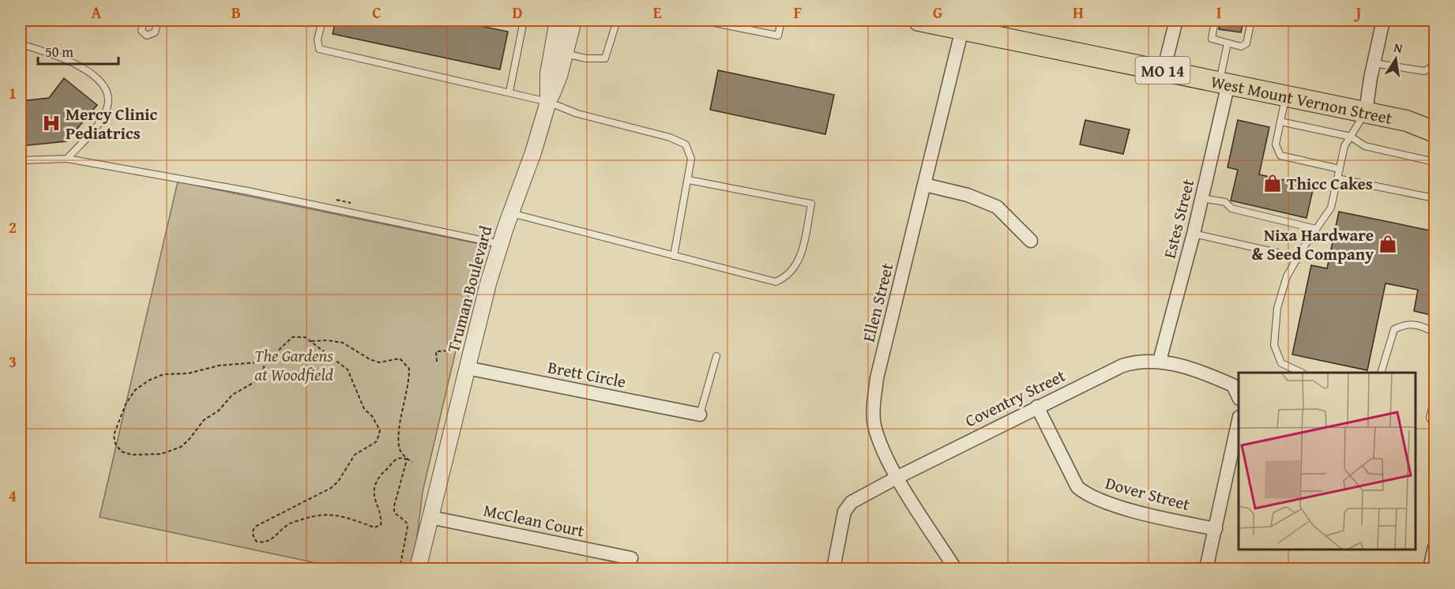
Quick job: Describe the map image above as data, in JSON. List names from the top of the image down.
{
  "streets": {
    "main road": ["MO 14", "West Mount Vernon Street"],
    "street": [
      "Estes Street",
      "Truman Boulevard",
      "Ellen Street",
      "Brett Circle",
      "Coventry Street",
      "Dover Street",
      "McClean Court"
    ]
  },
  "crossings": [
    ["West Mount Vernon Street", "Estes Street"],
    ["West Mount Vernon Street", "Ellen Street"],
    ["Estes Street", "Coventry Street"],
    ["Truman Boulevard", "Brett Circle"],
    ["Truman Boulevard", "McClean Court"],
    ["Ellen Street", "Coventry Street"],
    ["Coventry Street", "Dover Street"]
  ],
  "parks": ["The Gardens at Woodfield"],
  "places": {
    "hospital": ["Mercy Clinic Pediatrics"],
    "shop": ["Thicc Cakes", "Nixa Hardware & Seed Company"]
  },
  "scale_bar": "50 m",
  "north": "top",
  "grid": {
    "columns": [
      "A",
      "B",
      "C",
      "D",
      "E",
      "F",
      "G",
      "H",
      "I",
      "J"
    ],
    "rows": [
      "1",
      "2",
      "3",
      "4"
    ]
  }
}
